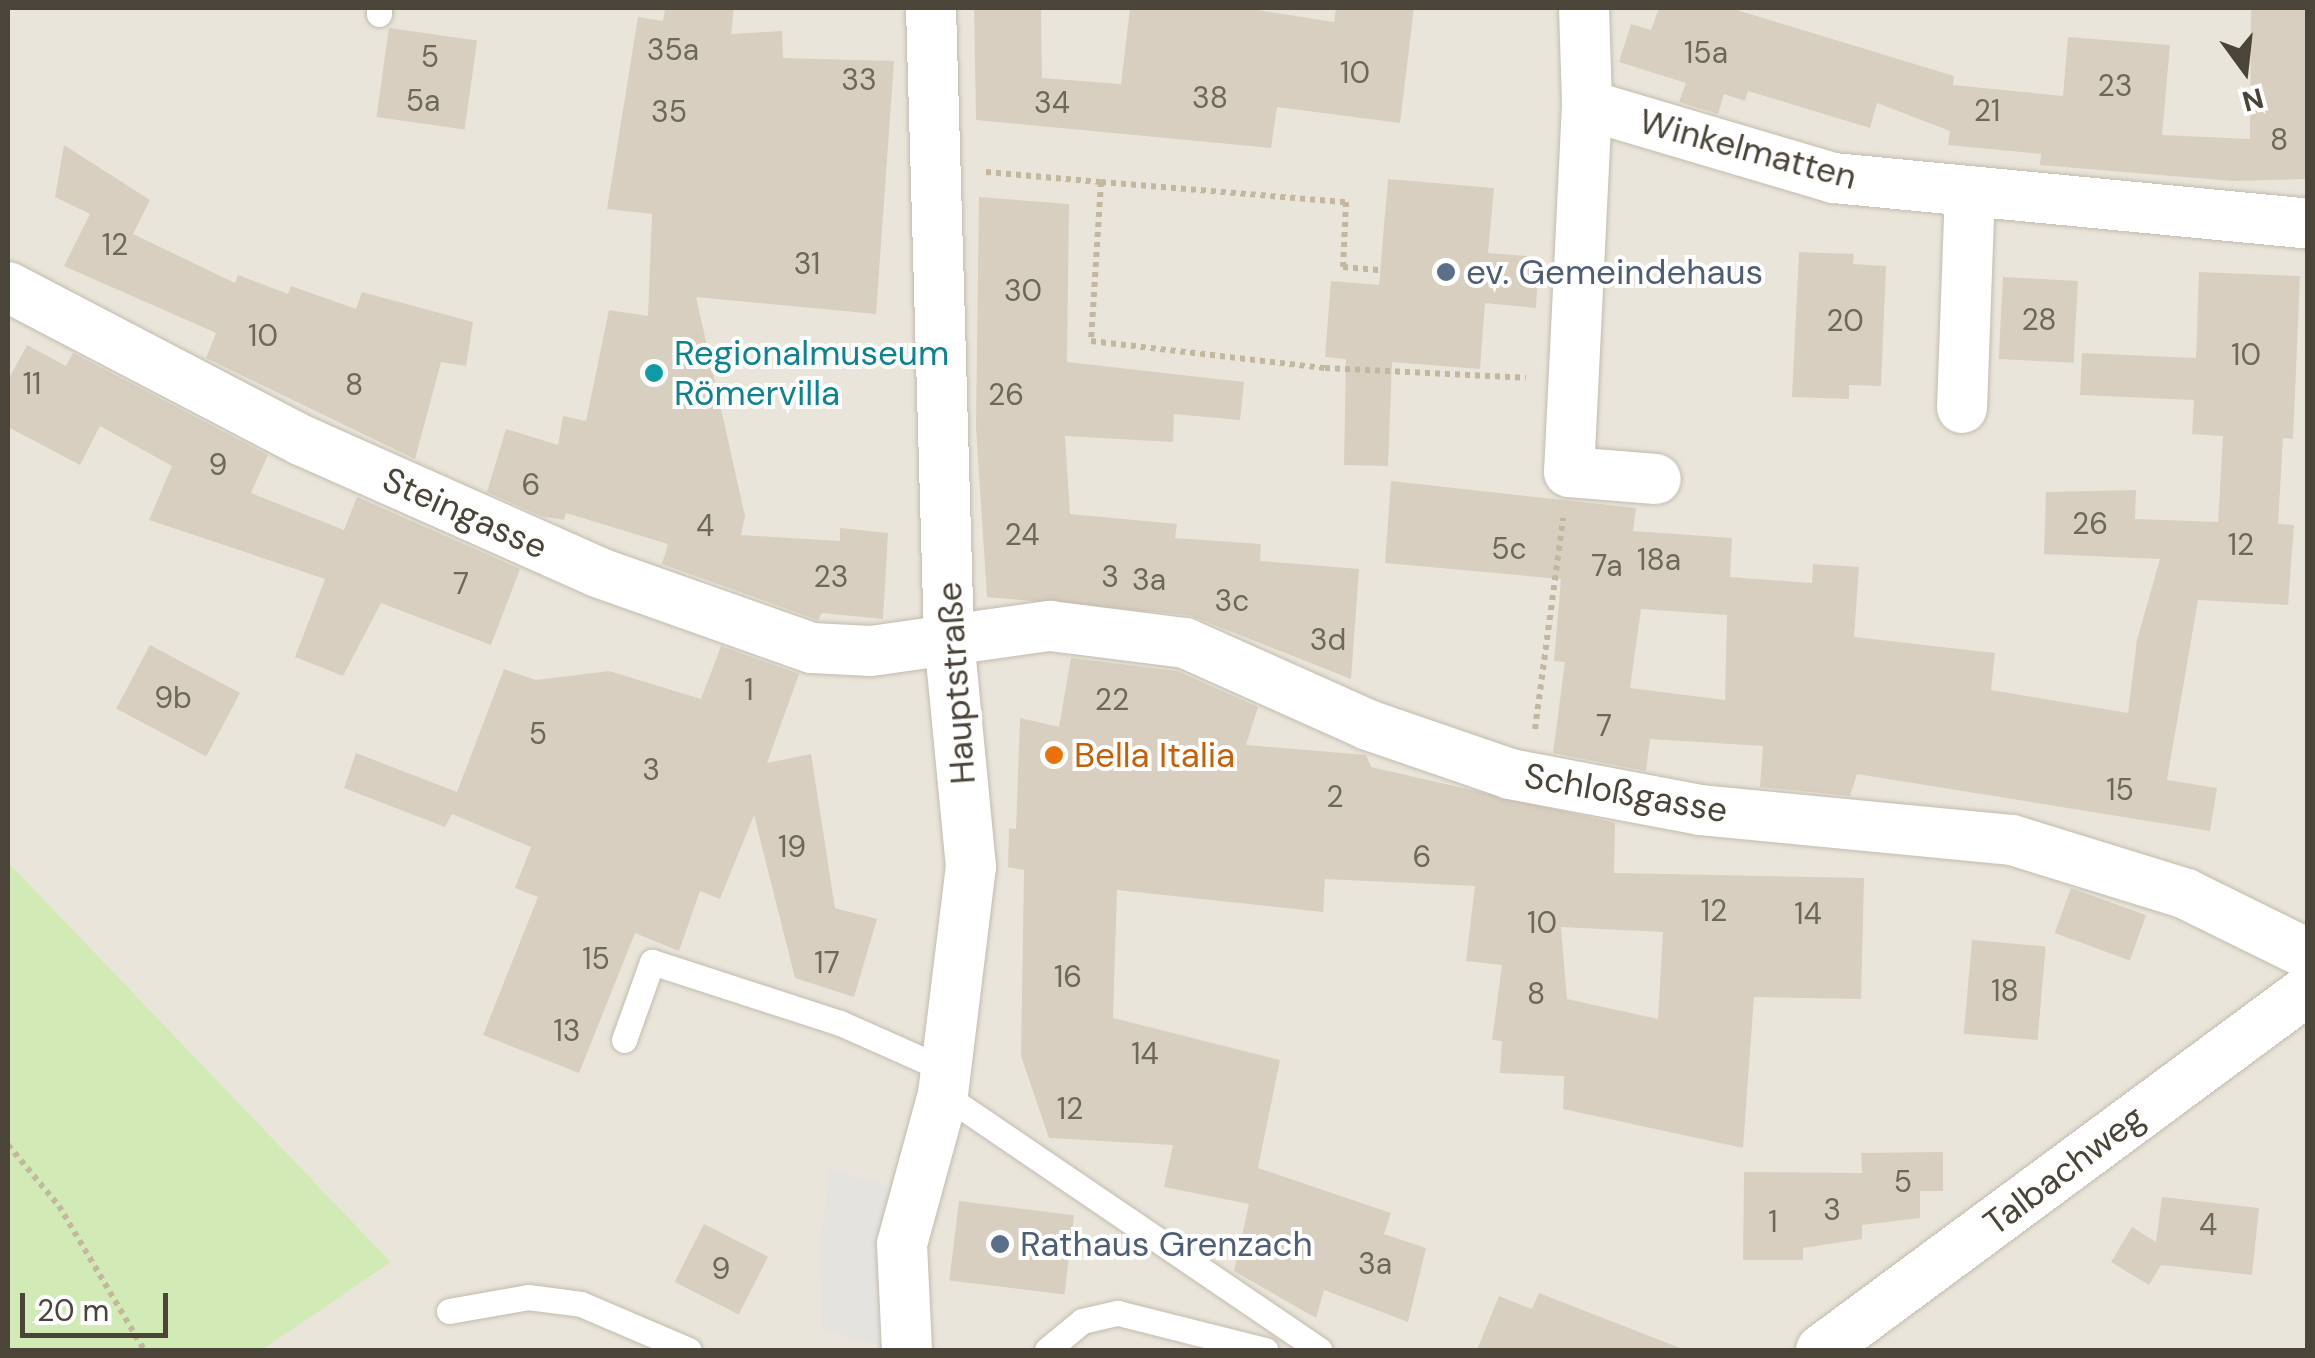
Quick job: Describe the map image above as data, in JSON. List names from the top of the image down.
{
  "streets": {
    "street": [
      "Winkelmatten",
      "Steingasse",
      "Hauptstraße",
      "Schloßgasse",
      "Talbachweg"
    ]
  },
  "crossings": [
    ["Steingasse", "Hauptstraße"],
    ["Steingasse", "Schloßgasse"],
    ["Hauptstraße", "Schloßgasse"]
  ],
  "places": [
    "ev. Gemeindehaus",
    "Regionalmuseum Römervilla",
    "Bella Italia",
    "Rathaus Grenzach"
  ],
  "house_numbers": [
    "35a",
    "15a",
    "5",
    "10",
    "33",
    "23",
    "38",
    "5a",
    "34",
    "21",
    "35",
    "8",
    "12",
    "31",
    "30",
    "28",
    "20",
    "10",
    "10",
    "11",
    "8",
    "26",
    "9",
    "6",
    "26",
    "4",
    "24",
    "12",
    "5c",
    "18a",
    "7a",
    "23",
    "3",
    "3a",
    "7",
    "3c",
    "3d",
    "1",
    "9b",
    "22",
    "7",
    "5",
    "3",
    "15",
    "2",
    "19",
    "6",
    "12",
    "14",
    "10",
    "15",
    "17",
    "16",
    "18",
    "8",
    "13",
    "14",
    "12",
    "5",
    "3",
    "1",
    "4",
    "3a",
    "9"
  ],
  "scale_bar": "20 m",
  "north": "bottom"
}
